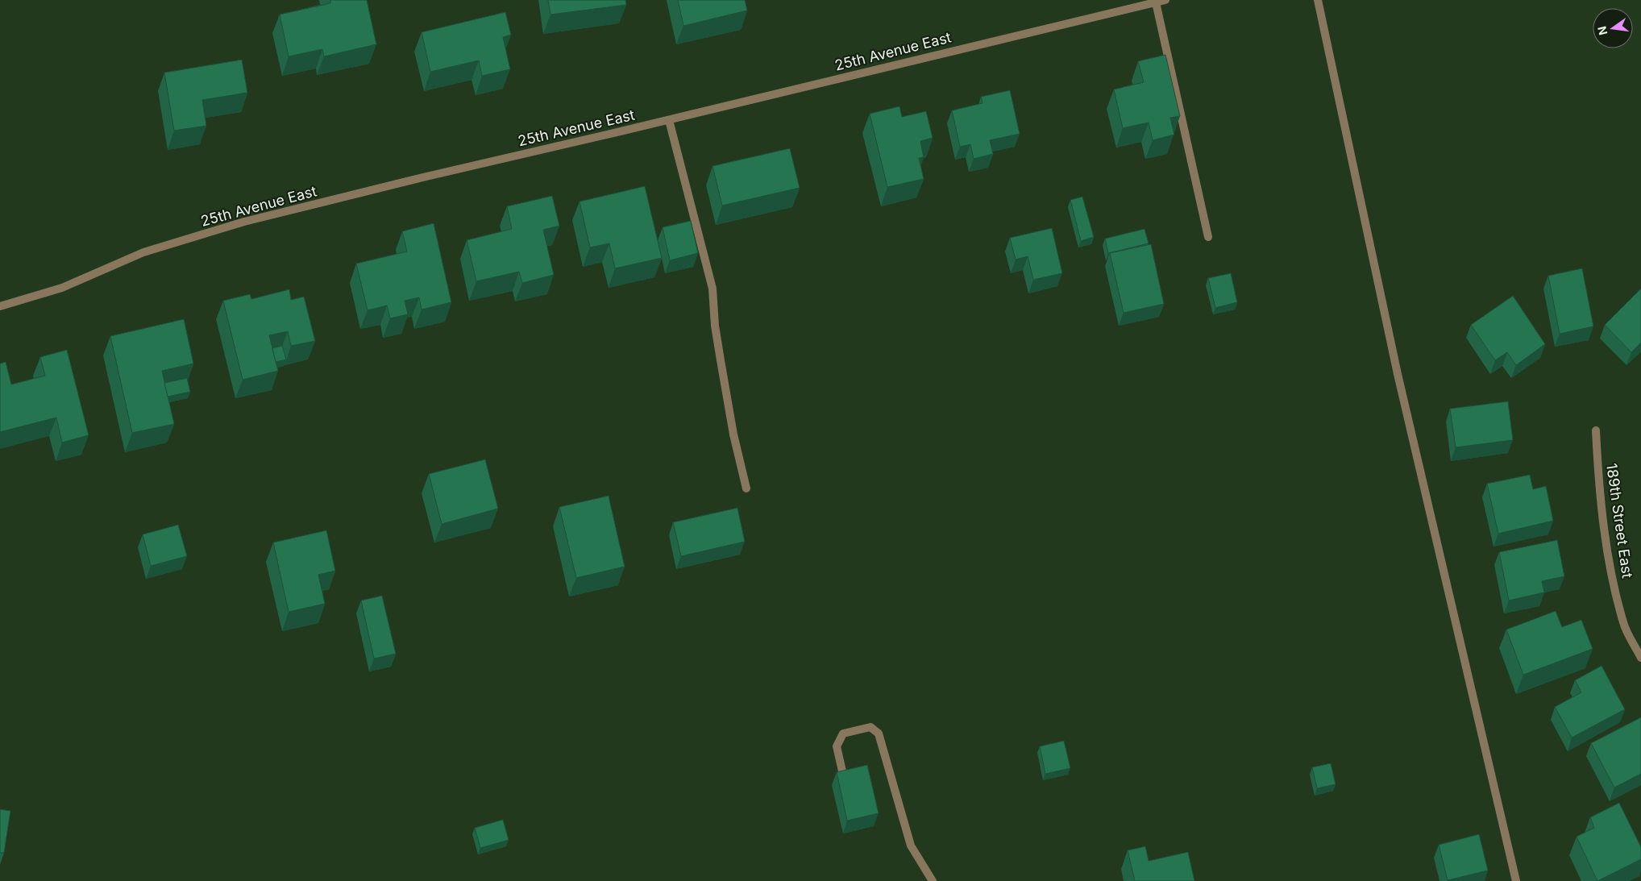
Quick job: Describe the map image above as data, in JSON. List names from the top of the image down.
{
  "streets": {
    "street": ["25th Avenue East", "189th Street East"]
  },
  "north": "left"
}
